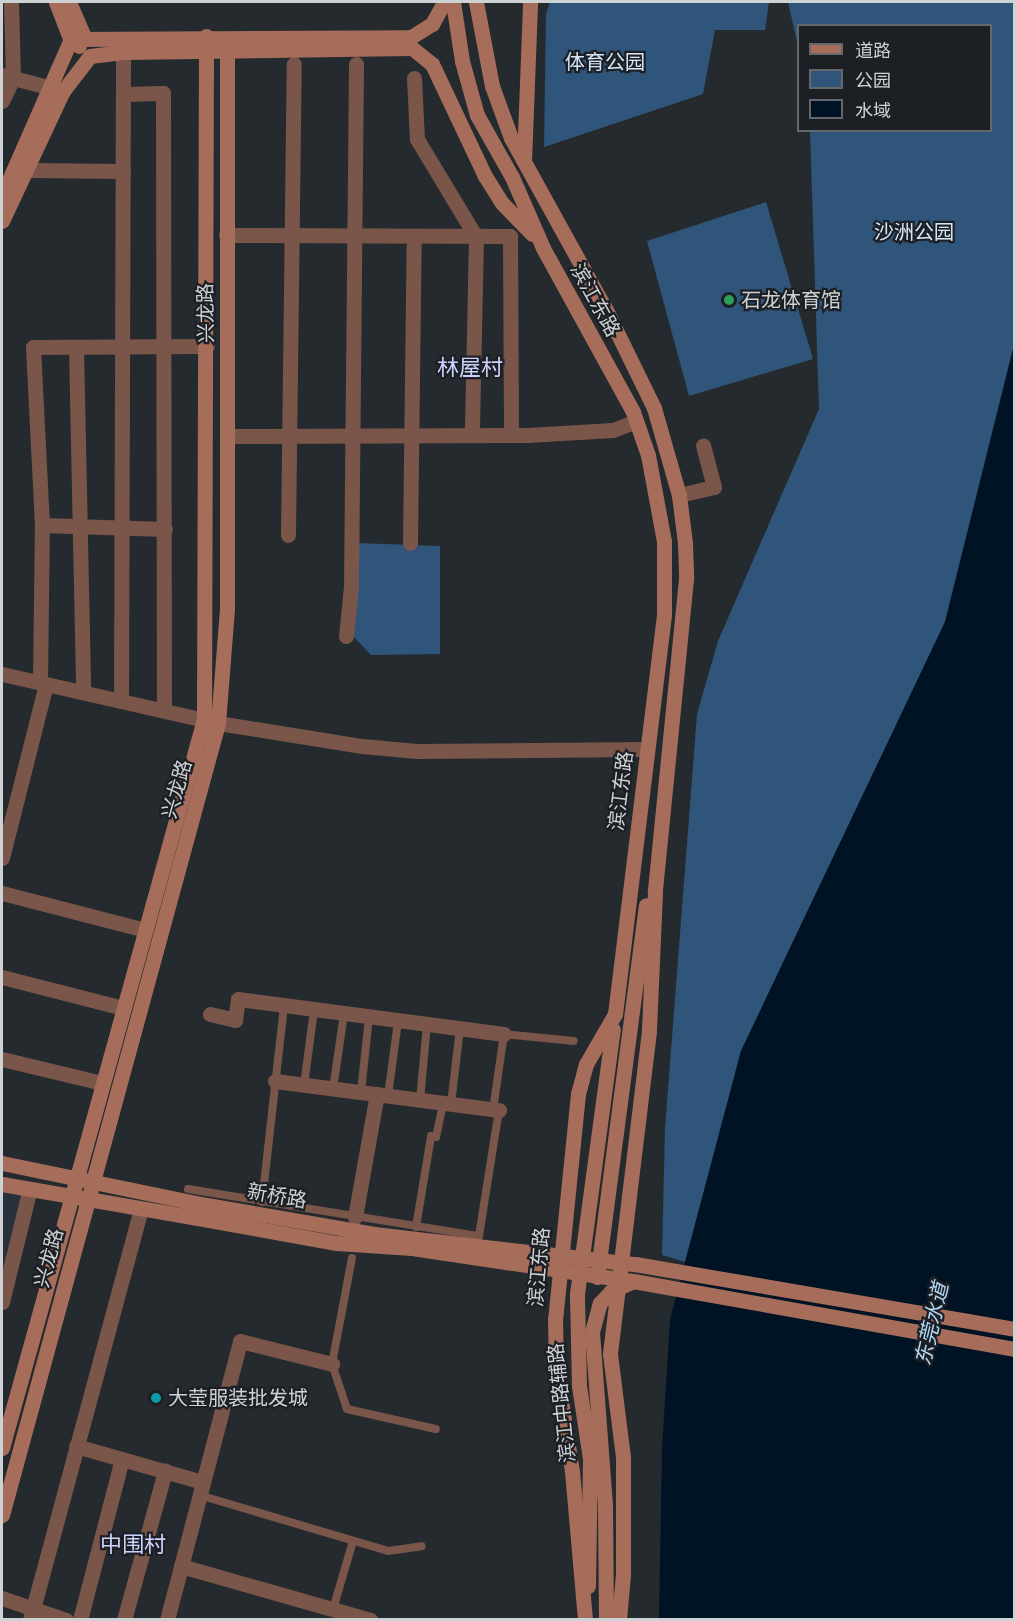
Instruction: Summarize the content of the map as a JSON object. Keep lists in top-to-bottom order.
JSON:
{
  "streets": {
    "main road": [
      "滨江东路",
      "兴龙路",
      "新桥路",
      "滨江中路辅路"
    ]
  },
  "crossings": [
    ["滨江东路", "滨江中路辅路"],
    ["兴龙路", "新桥路"],
    ["新桥路", "滨江中路辅路"]
  ],
  "districts": ["林屋村", "中围村"],
  "water": ["东莞水道"],
  "parks": ["体育公园", "沙洲公园"],
  "places": ["石龙体育馆", "大莹服装批发城"],
  "legend": ["道路", "公园", "水域"]
}
